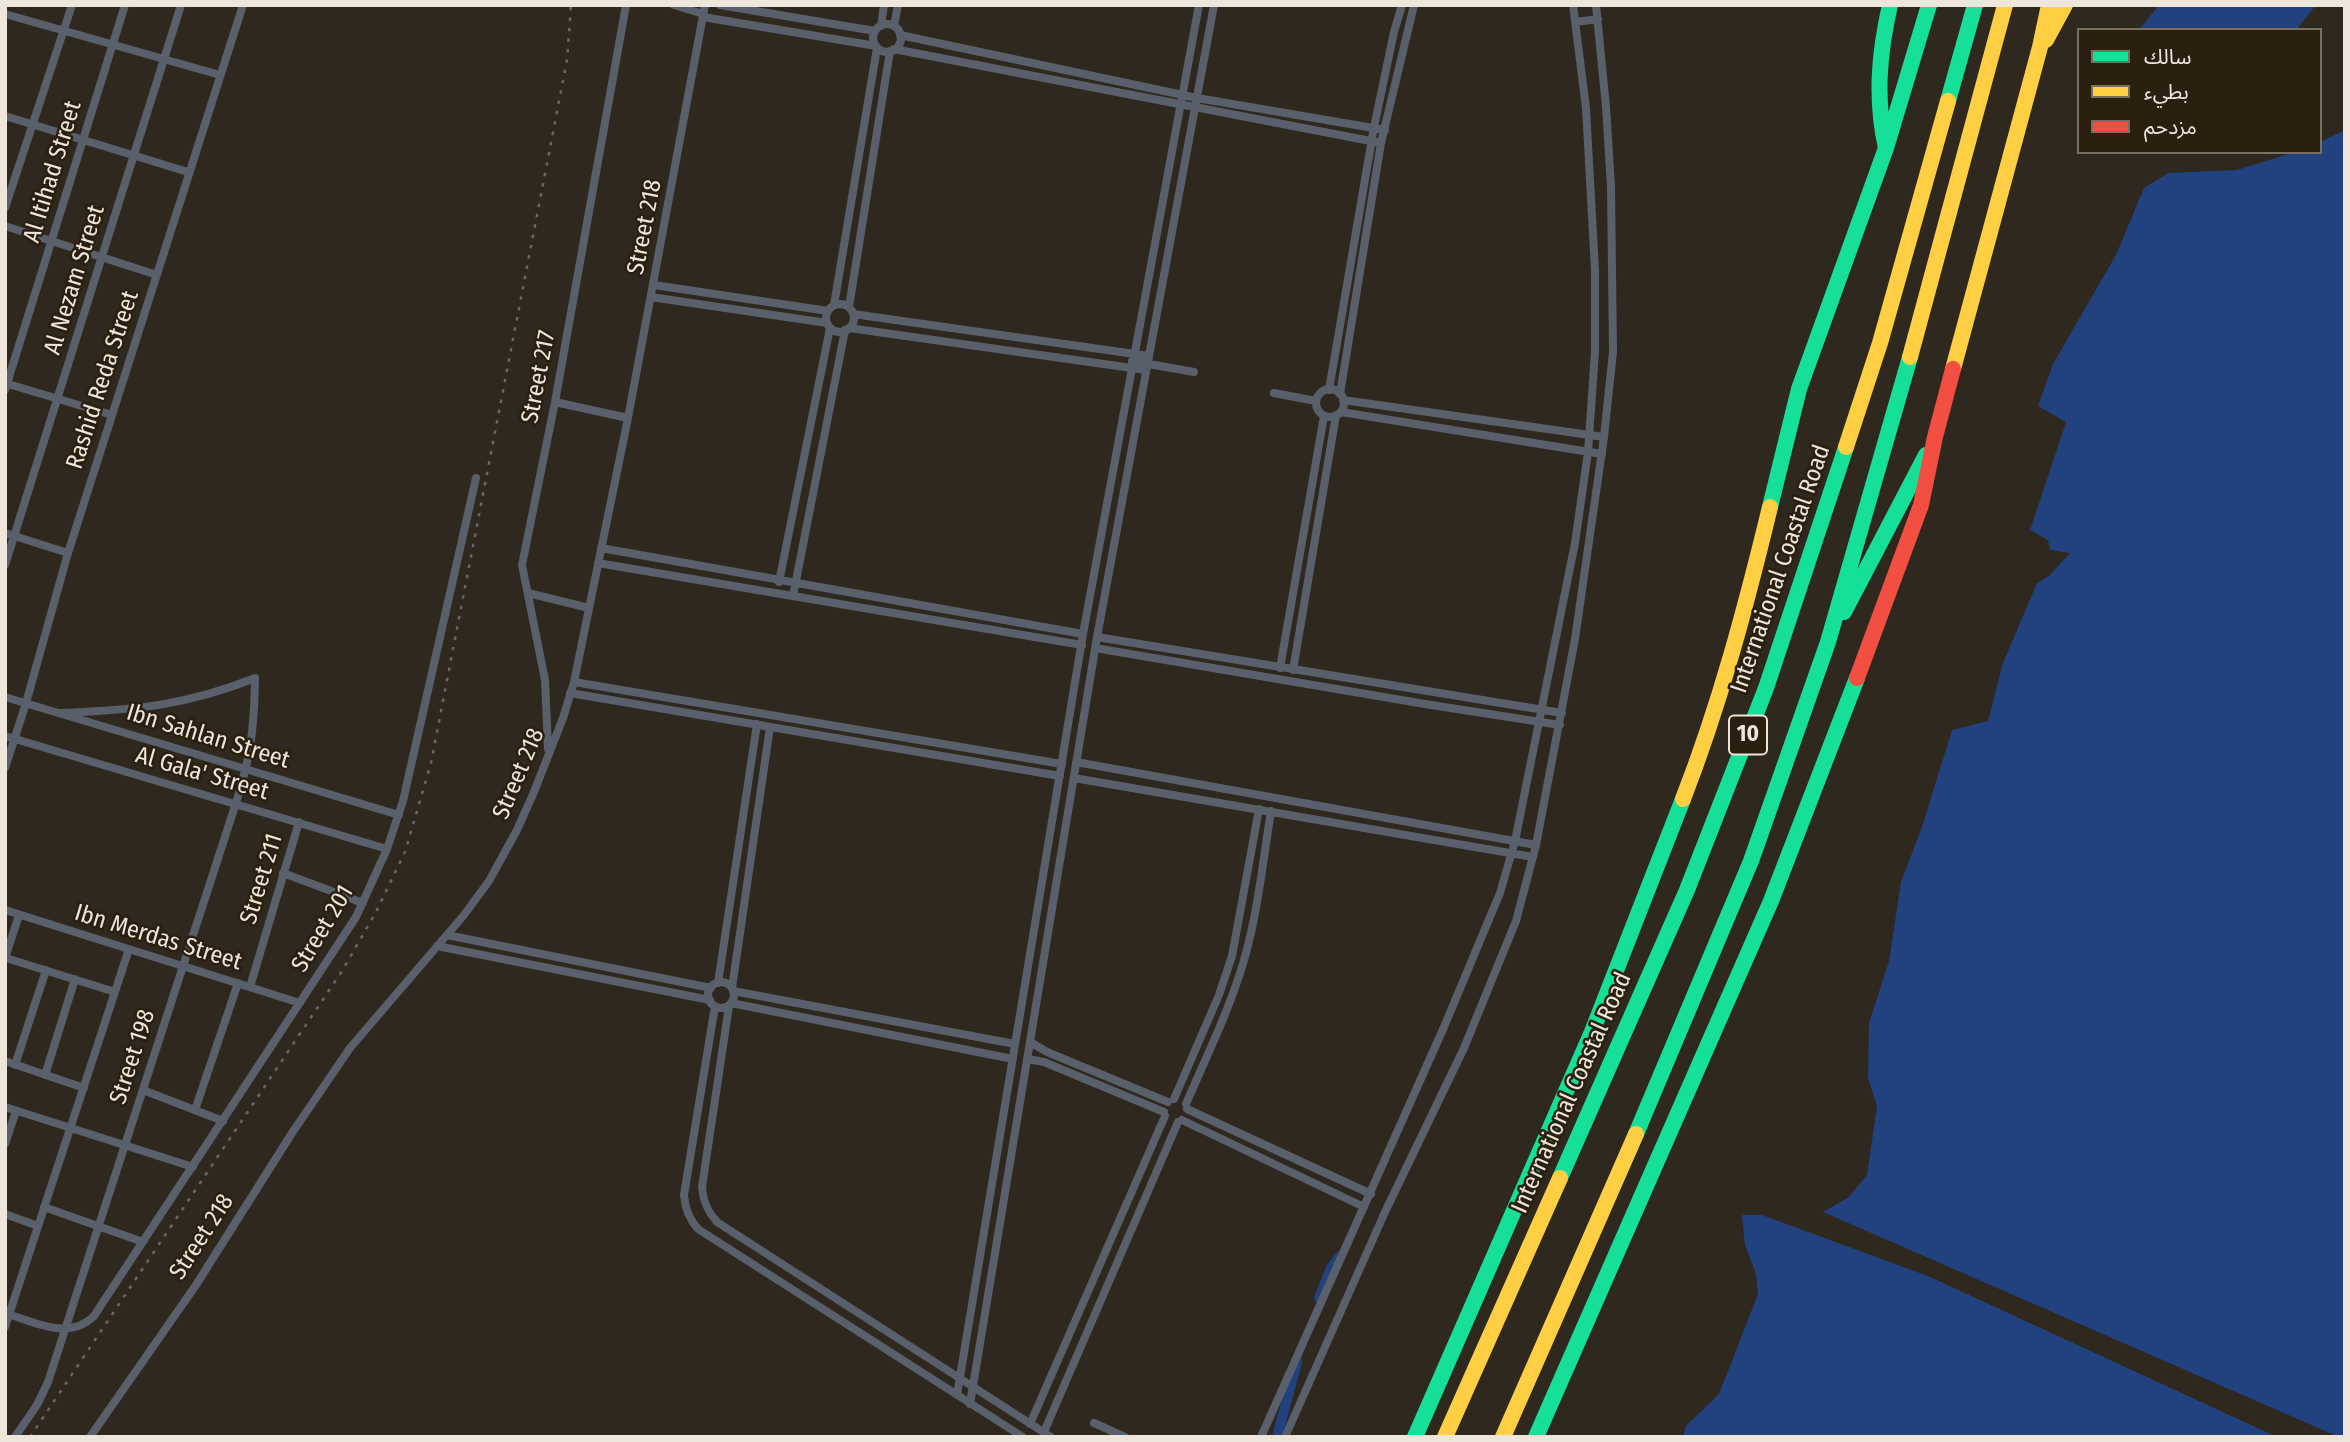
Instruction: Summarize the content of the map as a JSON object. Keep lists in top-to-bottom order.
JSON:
{
  "streets": {
    "highway": ["International Coastal Road", "10"],
    "street": [
      "Al Itihad Street",
      "Street 218",
      "Al Nezam Street",
      "Street 217",
      "Rashid Reda Street",
      "Ibn Sahlan Street",
      "Al Gala' Street",
      "Street 211",
      "Street 201",
      "Ibn Merdas Street",
      "Street 198"
    ]
  },
  "crossings": [
    ["Street 218", "Street 217"],
    ["Rashid Reda Street", "Ibn Sahlan Street"],
    ["Rashid Reda Street", "Al Gala' Street"],
    ["Ibn Sahlan Street", "Street 201"],
    ["Ibn Sahlan Street", "Street 198"],
    ["Al Gala' Street", "Street 211"],
    ["Al Gala' Street", "Street 201"],
    ["Al Gala' Street", "Street 198"],
    ["Street 211", "Ibn Merdas Street"],
    ["Street 201", "Ibn Merdas Street"],
    ["Street 201", "Street 198"],
    ["Ibn Merdas Street", "Street 198"]
  ],
  "legend": ["سالك", "بطيء", "مزدحم"]
}
